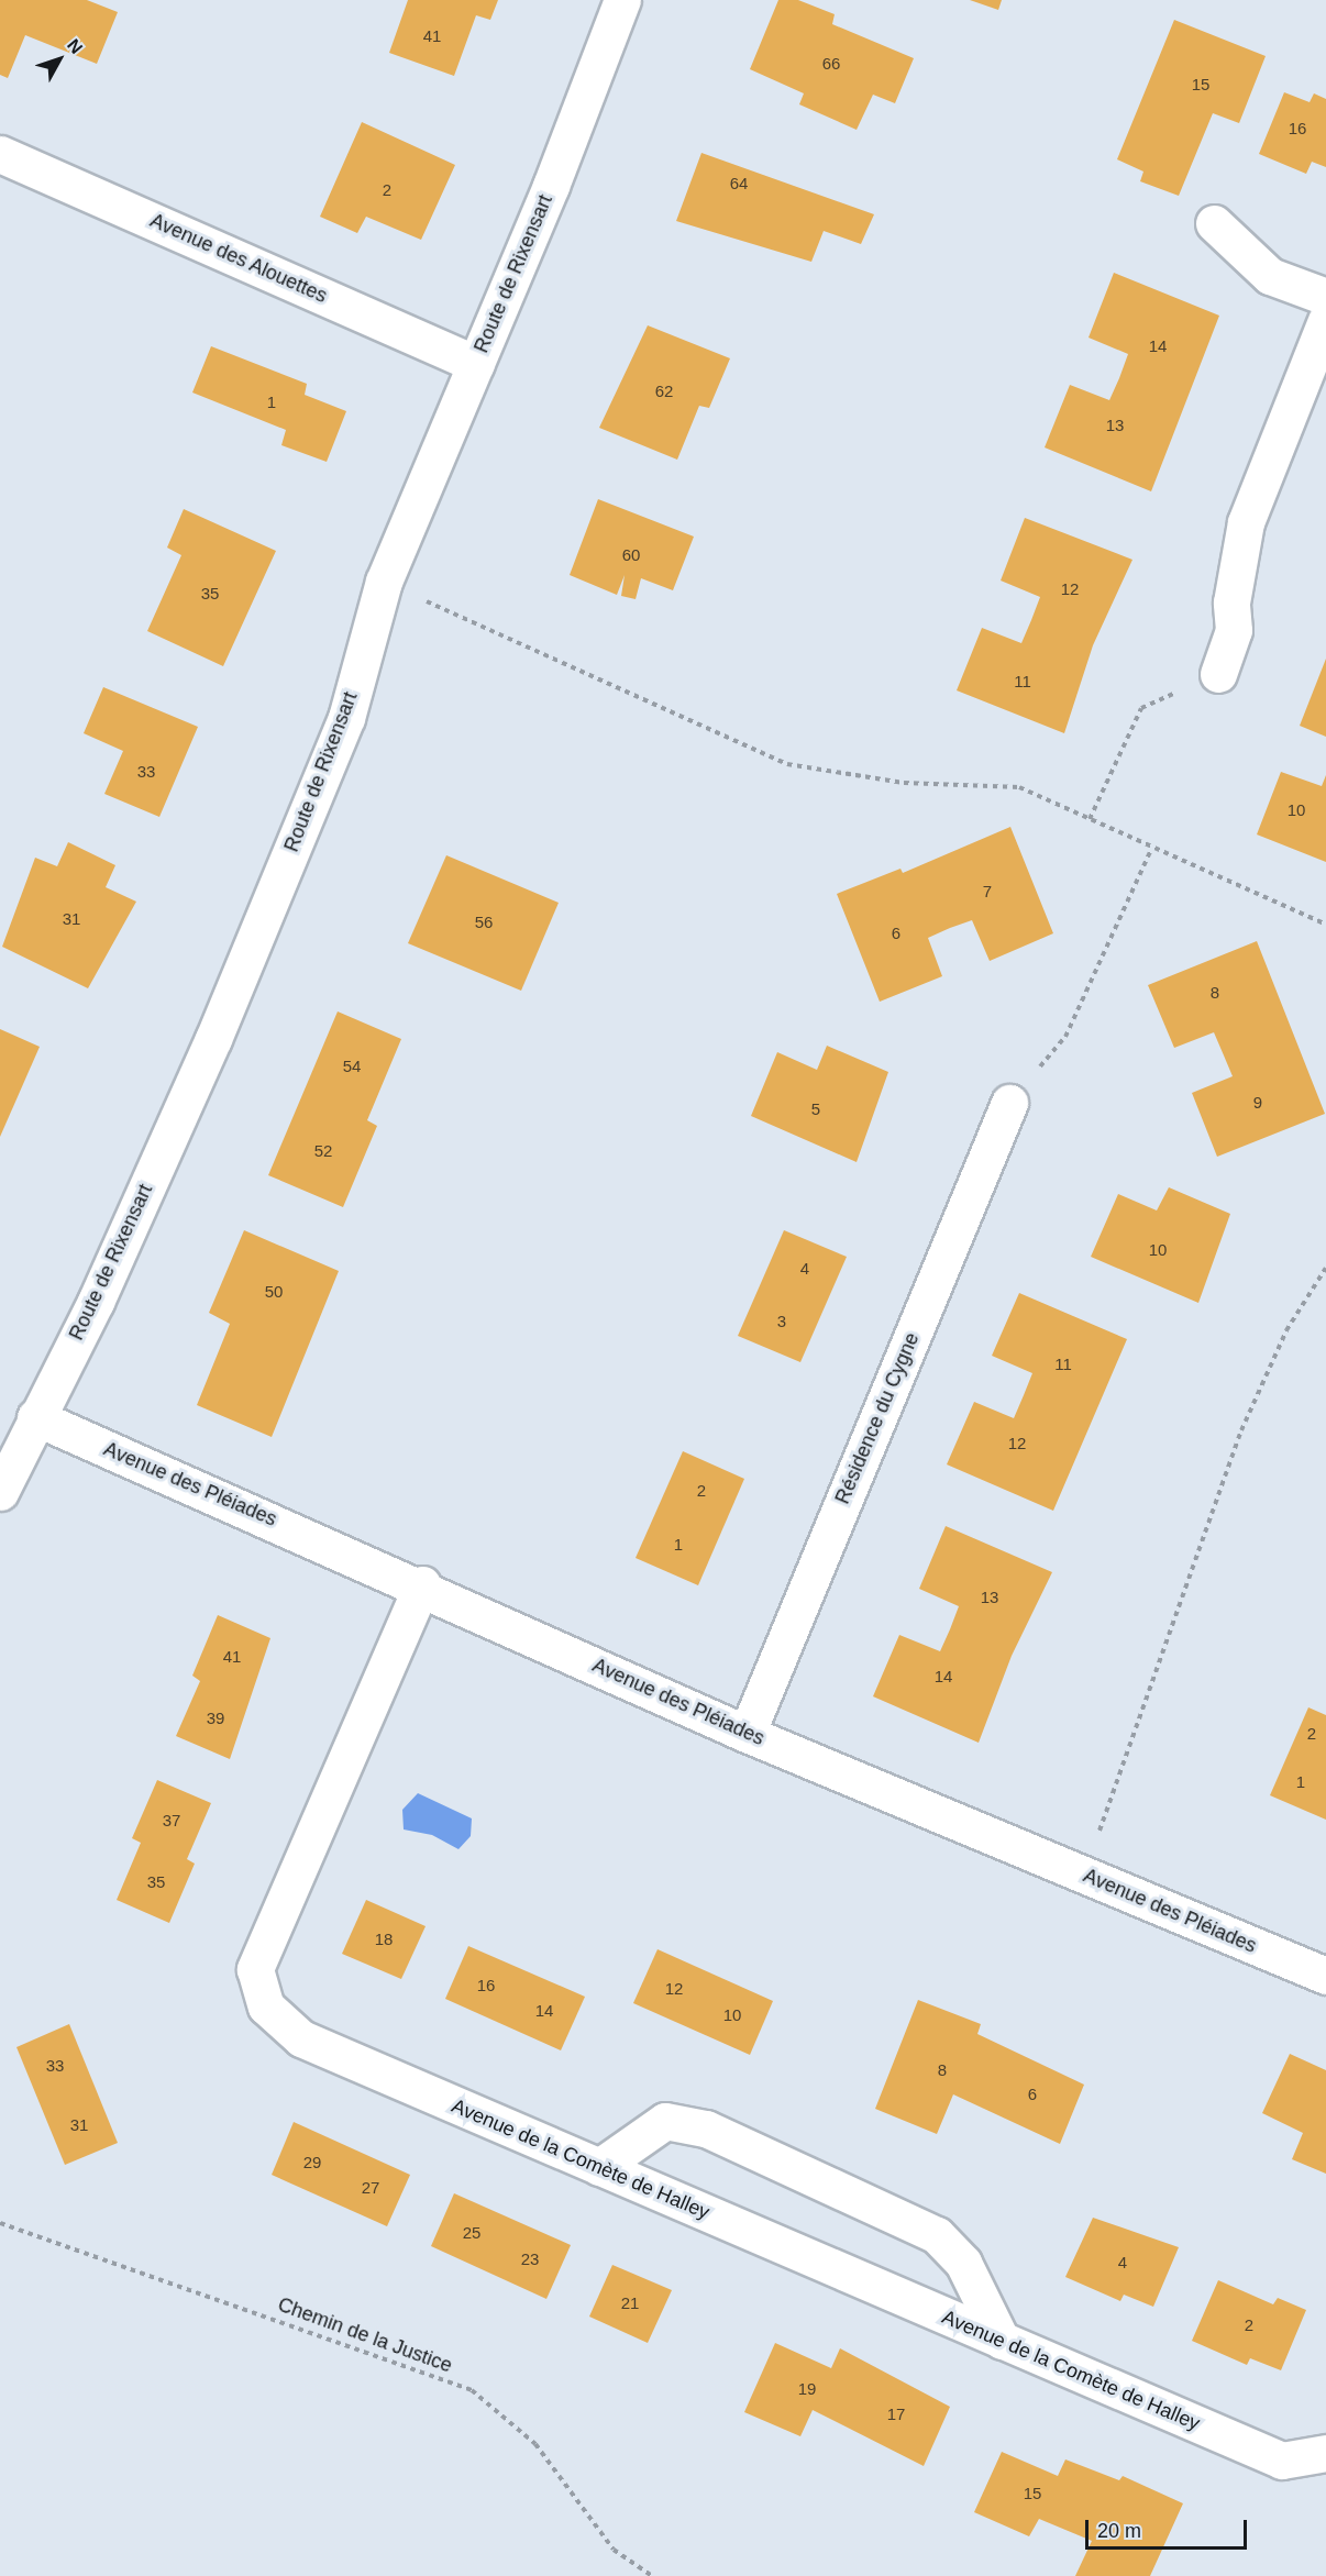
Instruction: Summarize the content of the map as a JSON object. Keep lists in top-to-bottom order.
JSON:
{
  "streets": {
    "street": [
      "Avenue des Alouettes",
      "Route de Rixensart",
      "Résidence du Cygne",
      "Avenue des Pléiades",
      "Avenue de la Comète de Halley"
    ],
    "path": ["Chemin de la Justice"]
  },
  "crossings": [
    ["Avenue des Alouettes", "Route de Rixensart"],
    ["Route de Rixensart", "Avenue des Pléiades"],
    ["Résidence du Cygne", "Avenue des Pléiades"],
    ["Avenue des Pléiades", "Avenue de la Comète de Halley"]
  ],
  "house_numbers": [
    "41",
    "66",
    "15",
    "16",
    "64",
    "2",
    "14",
    "62",
    "1",
    "13",
    "60",
    "12",
    "35",
    "11",
    "33",
    "10",
    "7",
    "31",
    "56",
    "6",
    "8",
    "54",
    "9",
    "5",
    "52",
    "10",
    "4",
    "50",
    "3",
    "11",
    "12",
    "2",
    "1",
    "13",
    "41",
    "14",
    "39",
    "2",
    "1",
    "37",
    "35",
    "18",
    "16",
    "12",
    "14",
    "10",
    "33",
    "8",
    "6",
    "31",
    "29",
    "27",
    "25",
    "23",
    "4",
    "21",
    "2",
    "19",
    "17",
    "15"
  ],
  "scale_bar": "20 m",
  "north": "top right"
}
